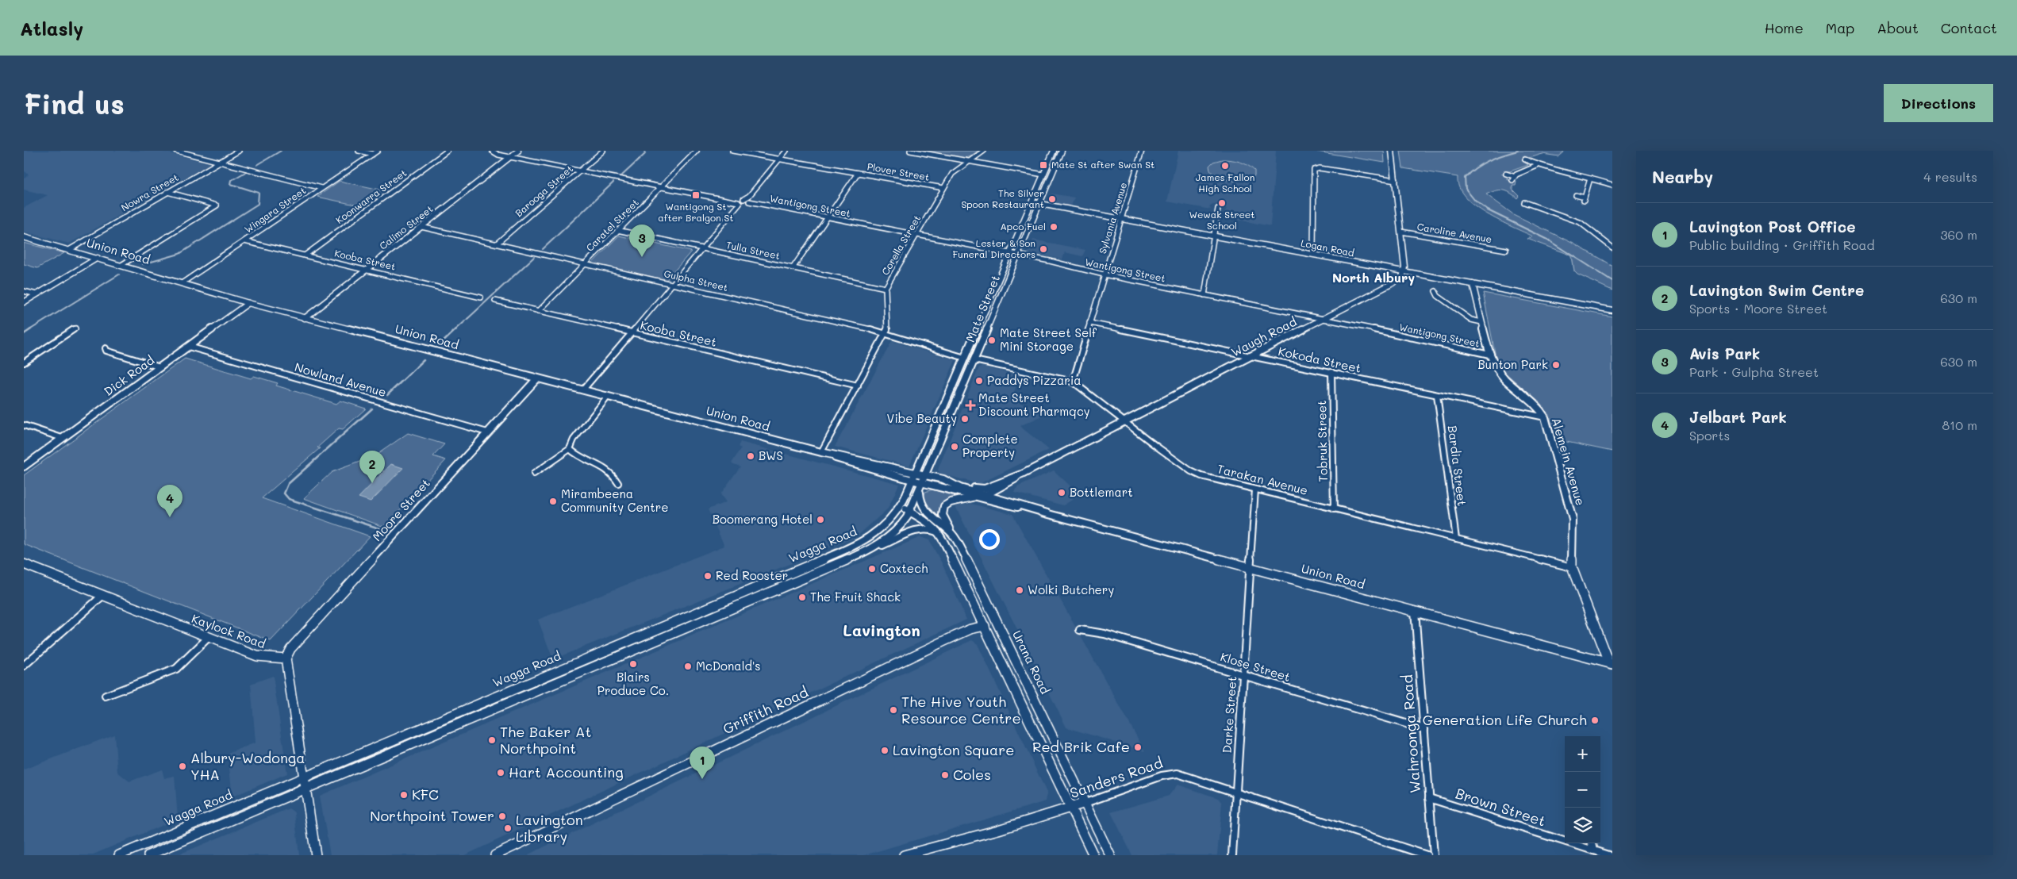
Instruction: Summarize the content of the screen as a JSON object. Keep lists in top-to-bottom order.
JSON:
{
  "streets": {
    "main road": [
      "Calimo Street",
      "Logan Road",
      "Union Road",
      "Mate Street",
      "Waugh Road",
      "Dick Road",
      "Alemein Avenue",
      "Moore Street",
      "Wagga Road",
      "Kaylock Road",
      "Urana Road",
      "Griffith Road",
      "Sanders Road"
    ],
    "street": [
      "Plover Street",
      "Barooga Street",
      "Nowra Street",
      "Koonwarra Street",
      "Wantigong Street",
      "Wingara Street",
      "Sylvania Avenue",
      "Caratel Street",
      "Caroline Avenue",
      "Corella Street",
      "Tulla Street",
      "Kooba Street",
      "Gulpha Street",
      "Kokoda Street",
      "Nowland Avenue",
      "Tobruk Street",
      "Bardia Street",
      "Tarakan Avenue",
      "Klose Street",
      "Darke Street",
      "Wahroonga Road",
      "Brown Street"
    ]
  },
  "crossings": [
    ["Plover Street", "Corella Street"],
    ["Barooga Street", "Wantigong Street"],
    ["Barooga Street", "Gulpha Street"],
    ["Nowra Street", "Union Road"],
    ["Koonwarra Street", "Kooba Street"],
    ["Wantigong Street", "Sylvania Avenue"],
    ["Wantigong Street", "Caratel Street"],
    ["Wantigong Street", "Calimo Street"],
    ["Wantigong Street", "Corella Street"],
    ["Wantigong Street", "Mate Street"],
    ["Wantigong Street", "Waugh Road"],
    ["Wantigong Street", "Alemein Avenue"],
    ["Wingara Street", "Union Road"],
    ["Wingara Street", "Kooba Street"],
    ["Sylvania Avenue", "Logan Road"],
    ["Sylvania Avenue", "Kokoda Street"],
    ["Sylvania Avenue", "Tarakan Avenue"],
    ["Caratel Street", "Tulla Street"],
    ["Caratel Street", "Kooba Street"],
    ["Caratel Street", "Gulpha Street"],
    ["Calimo Street", "Union Road"],
    ["Calimo Street", "Kooba Street"],
    ["Calimo Street", "Gulpha Street"],
    ["Corella Street", "Tulla Street"],
    ["Corella Street", "Union Road"],
    ["Corella Street", "Kooba Street"],
    ["Corella Street", "Gulpha Street"],
    ["Logan Road", "Mate Street"],
    ["Logan Road", "Waugh Road"],
    ["Logan Road", "Alemein Avenue"],
    ["Union Road", "Mate Street"],
    ["Union Road", "Waugh Road"],
    ["Union Road", "Dick Road"],
    ["Union Road", "Alemein Avenue"],
    ["Union Road", "Moore Street"],
    ["Union Road", "Wagga Road"],
    ["Union Road", "Urana Road"],
    ["Union Road", "Darke Street"],
    ["Union Road", "Wahroonga Road"],
    ["Gulpha Street", "Mate Street"],
    ["Mate Street", "Tarakan Avenue"],
    ["Mate Street", "Wagga Road"],
    ["Waugh Road", "Kokoda Street"],
    ["Waugh Road", "Tarakan Avenue"],
    ["Waugh Road", "Urana Road"],
    ["Kokoda Street", "Tobruk Street"],
    ["Kokoda Street", "Alemein Avenue"],
    ["Kokoda Street", "Bardia Street"],
    ["Dick Road", "Nowland Avenue"],
    ["Nowland Avenue", "Moore Street"],
    ["Tobruk Street", "Tarakan Avenue"],
    ["Alemein Avenue", "Tarakan Avenue"],
    ["Bardia Street", "Tarakan Avenue"],
    ["Tarakan Avenue", "Darke Street"],
    ["Moore Street", "Kaylock Road"],
    ["Wagga Road", "Urana Road"],
    ["Urana Road", "Sanders Road"],
    ["Klose Street", "Darke Street"],
    ["Klose Street", "Wahroonga Road"],
    ["Darke Street", "Sanders Road"],
    ["Wahroonga Road", "Brown Street"]
  ],
  "districts": ["North Albury", "Lavington"],
  "places": {
    "transit": ["Mate St after Swan St", "Wantigong St after Bralgon St"],
    "other": [
      "James Fallon High School",
      "The Silver Spoon Restaurant",
      "Wewak Street School",
      "Apco Fuel",
      "Lester & Son Funeral Directors",
      "Mate Street Self Mini Storage",
      "Bunton Park",
      "Paddys Pizzaria",
      "Vibe Beauty",
      "Complete Property",
      "BWS",
      "Bottlemart",
      "Mirambeena Community Centre",
      "Boomerang Hotel",
      "Coxtech",
      "Red Rooster",
      "Wolki Butchery",
      "The Fruit Shack",
      "Blairs Produce Co.",
      "McDonald's",
      "The Hive Youth Resource Centre",
      "Generation Life Church",
      "The Baker At Northpoint",
      "Red Brik Cafe",
      "Lavington Square",
      "Albury-Wodonga YHA",
      "Hart Accounting",
      "Coles",
      "KFC",
      "Northpoint Tower",
      "Lavington Library"
    ],
    "health": ["Mate Street Discount Pharmqcy"]
  },
  "page": {
    "header": "Atlasly",
    "nav": [
      "Home",
      "Map",
      "About",
      "Contact"
    ],
    "buttons": "Directions",
    "title": "Find us",
    "heading": ["Nearby", "4 results"],
    "list": [
      {
        "mark": "1",
        "name": "Lavington Post Office",
        "note": "Public building · Griffith Road",
        "value": "360 m"
      },
      {
        "mark": "2",
        "name": "Lavington Swim Centre",
        "note": "Sports · Moore Street",
        "value": "630 m"
      },
      {
        "mark": "3",
        "name": "Avis Park",
        "note": "Park · Gulpha Street",
        "value": "630 m"
      },
      {
        "mark": "4",
        "name": "Jelbart Park",
        "note": "Sports",
        "value": "810 m"
      }
    ],
    "pins": [
      "3",
      "2",
      "4",
      "1"
    ],
    "map_buttons": ["+", "−"]
  }
}
